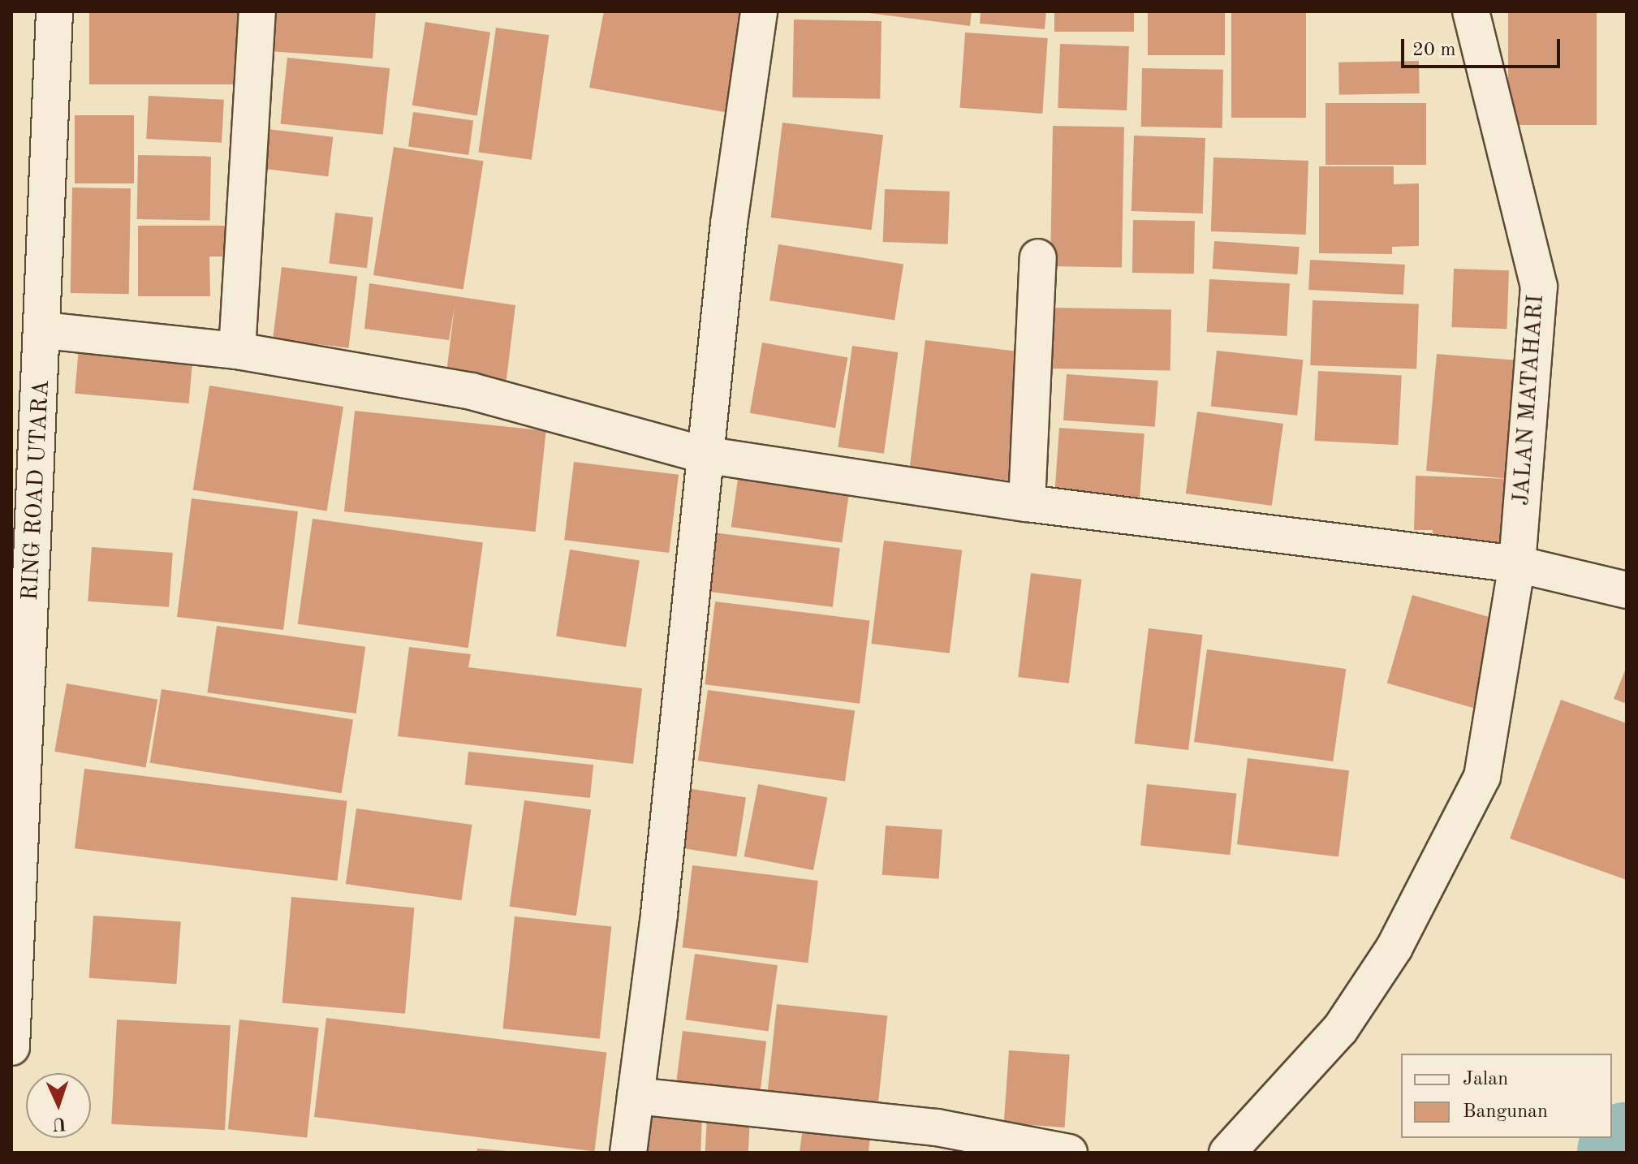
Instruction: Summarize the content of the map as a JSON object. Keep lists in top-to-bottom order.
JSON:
{
  "streets": {
    "street": ["JALAN MATAHARI", "RING ROAD UTARA"]
  },
  "legend": ["Jalan", "Bangunan"],
  "scale_bar": "20 m",
  "north": "bottom"
}
